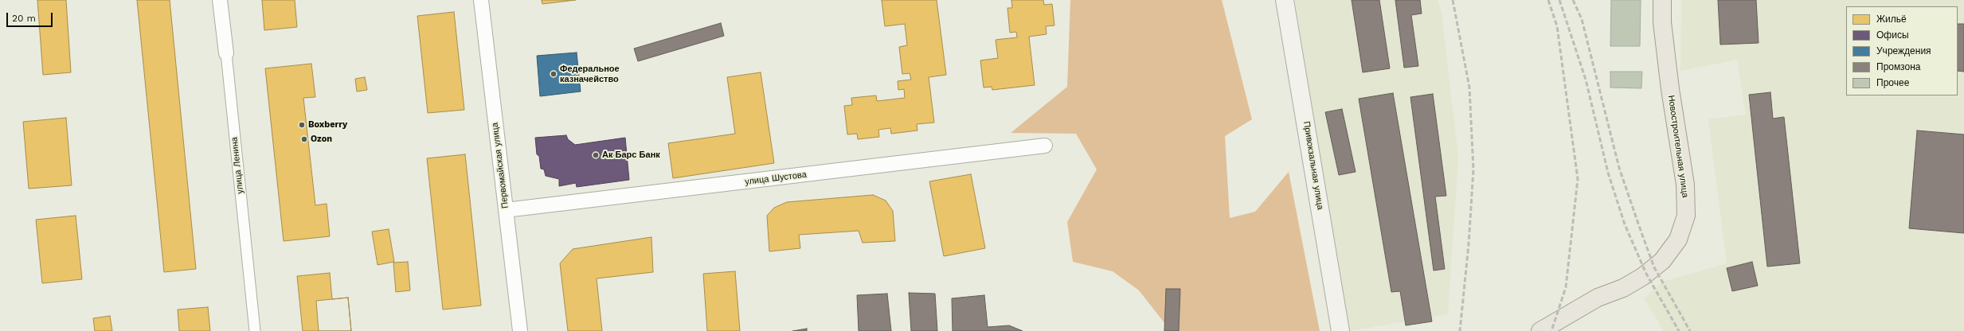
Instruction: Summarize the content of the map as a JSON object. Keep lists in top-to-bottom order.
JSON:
{
  "streets": {
    "main road": ["Новостроительная улица", "Привокзальная улица"],
    "street": ["улица Ленина", "Первомайская улица", "улица Шустова"]
  },
  "crossings": [
    ["Первомайская улица", "улица Шустова"]
  ],
  "places": [
    "Федеральное казначейство",
    "Boxberry",
    "Ozon",
    "Ак Барс Банк"
  ],
  "legend": [
    "Жильё",
    "Офисы",
    "Учреждения",
    "Промзона",
    "Прочее"
  ],
  "scale_bar": "20 m"
}
